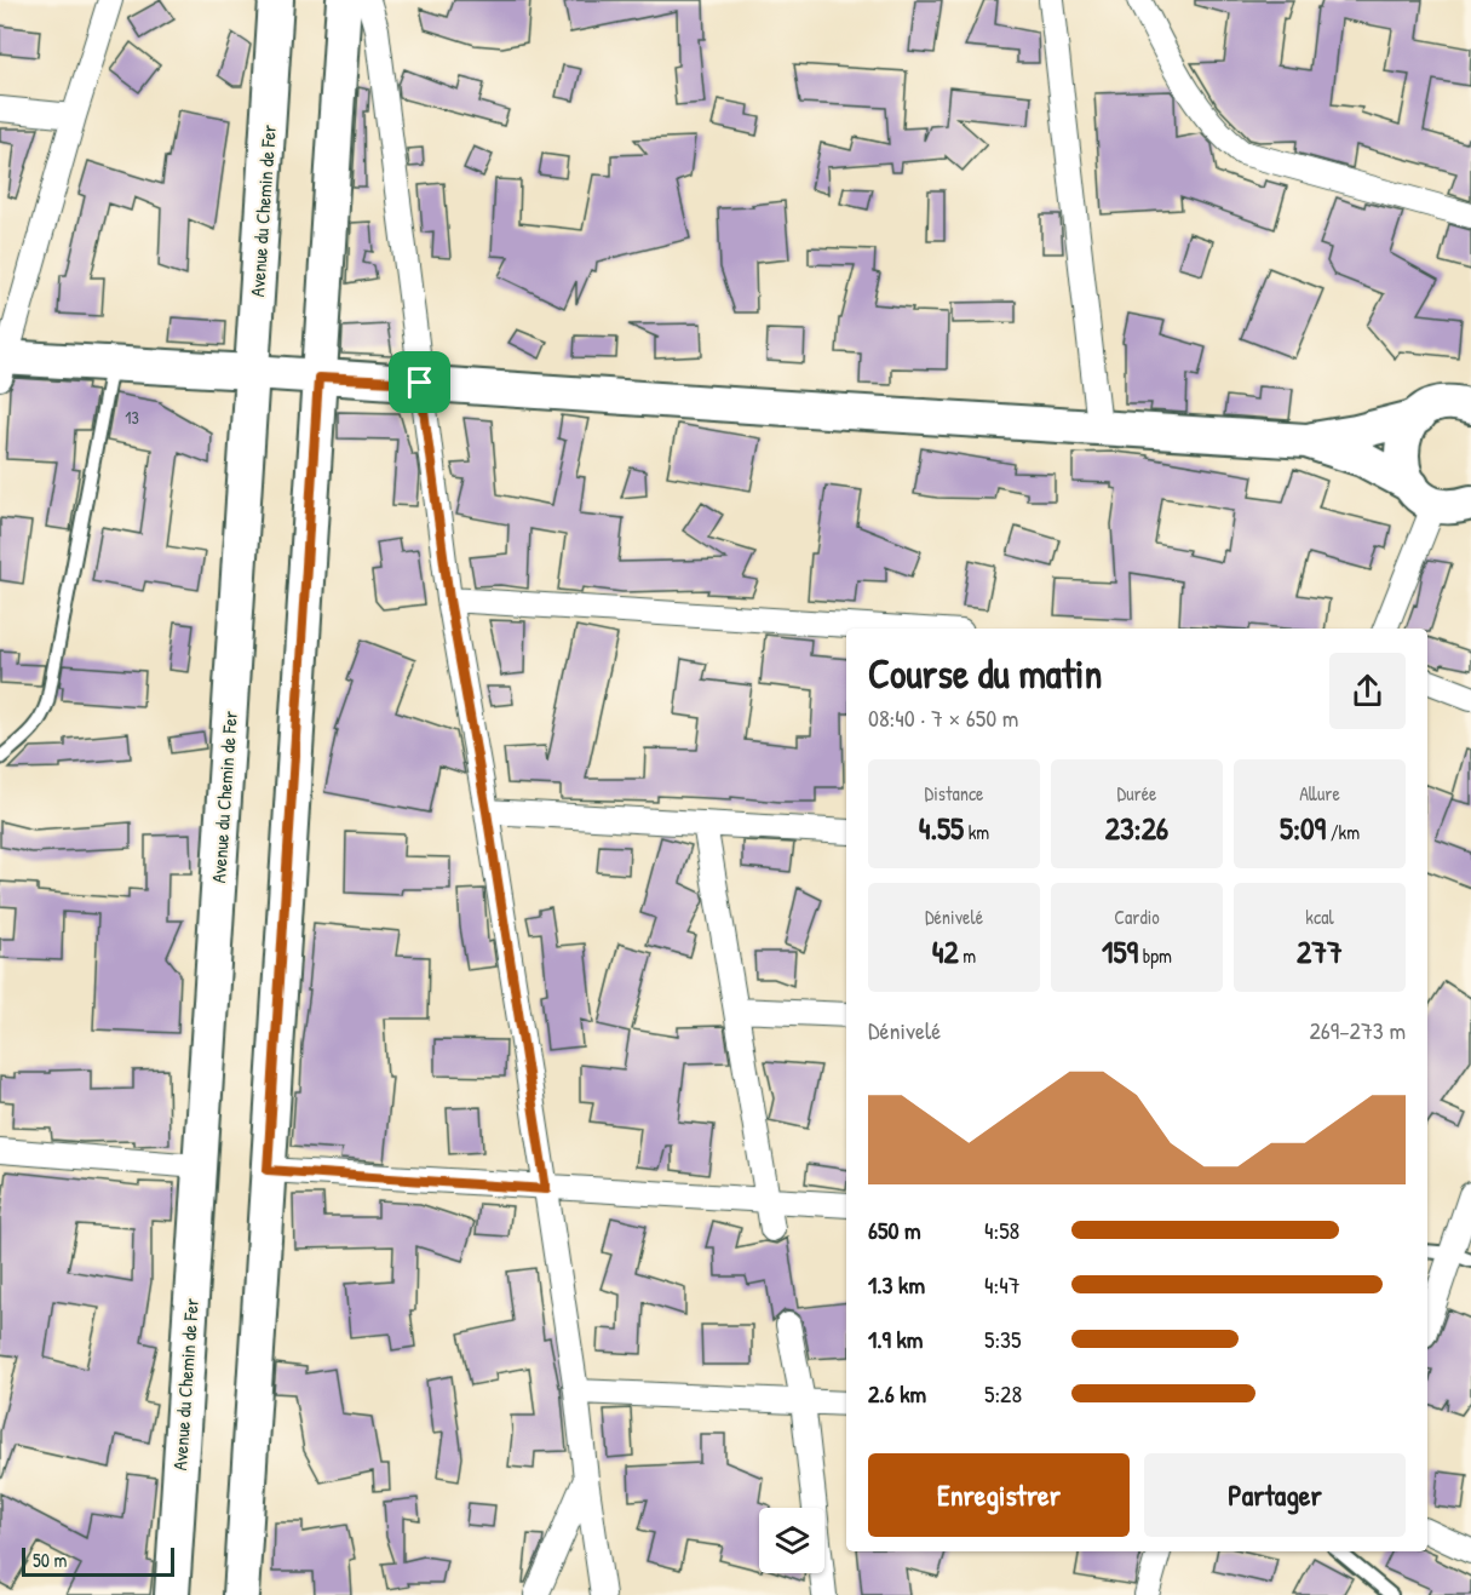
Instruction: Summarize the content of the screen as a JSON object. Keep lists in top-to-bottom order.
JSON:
{
  "streets": {
    "main road": ["Avenue du Chemin de Fer"]
  },
  "house_numbers": ["13"],
  "scale_bar": "50 m",
  "page": {
    "heading": ["Course du matin", "08:40 · 7 × 650 m"],
    "stats": [
      ["Distance", "4.55 km"],
      ["Durée", "23:26"],
      ["Allure", "5:09 /km"],
      ["Dénivelé", "42 m"],
      ["Cardio", "159 bpm"],
      ["kcal", "277"]
    ],
    "chart": ["Dénivelé", "269–273 m"],
    "list": [
      {
        "name": "650 m",
        "note": "4:58"
      },
      {
        "name": "1.3 km",
        "note": "4:47"
      },
      {
        "name": "1.9 km",
        "note": "5:35"
      },
      {
        "name": "2.6 km",
        "note": "5:28"
      }
    ],
    "buttons": ["Enregistrer", "Partager"],
    "scale": "50 m"
  }
}
